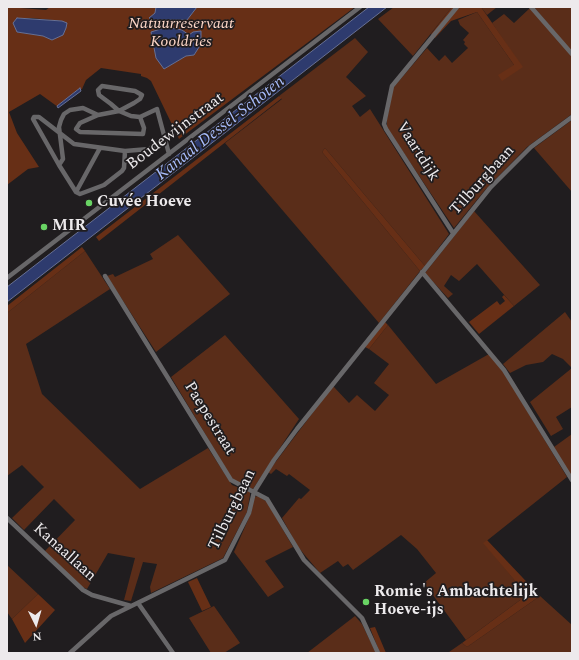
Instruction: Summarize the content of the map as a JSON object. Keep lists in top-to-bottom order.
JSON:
{
  "streets": {
    "street": [
      "Boudewijnstraat",
      "Vaartdijk",
      "Tilburgbaan",
      "Paepestraat",
      "Kanaallaan"
    ]
  },
  "crossings": [
    ["Vaartdijk", "Tilburgbaan"],
    ["Tilburgbaan", "Paepestraat"],
    ["Tilburgbaan", "Kanaallaan"]
  ],
  "water": ["Kanaal Dessel-Schoten"],
  "parks": ["Natuurreservaat Kooldries"],
  "places": ["Cuvée Hoeve", "MIR", "Romie's Ambachtelijk Hoeve-ijs"],
  "north": "bottom"
}
